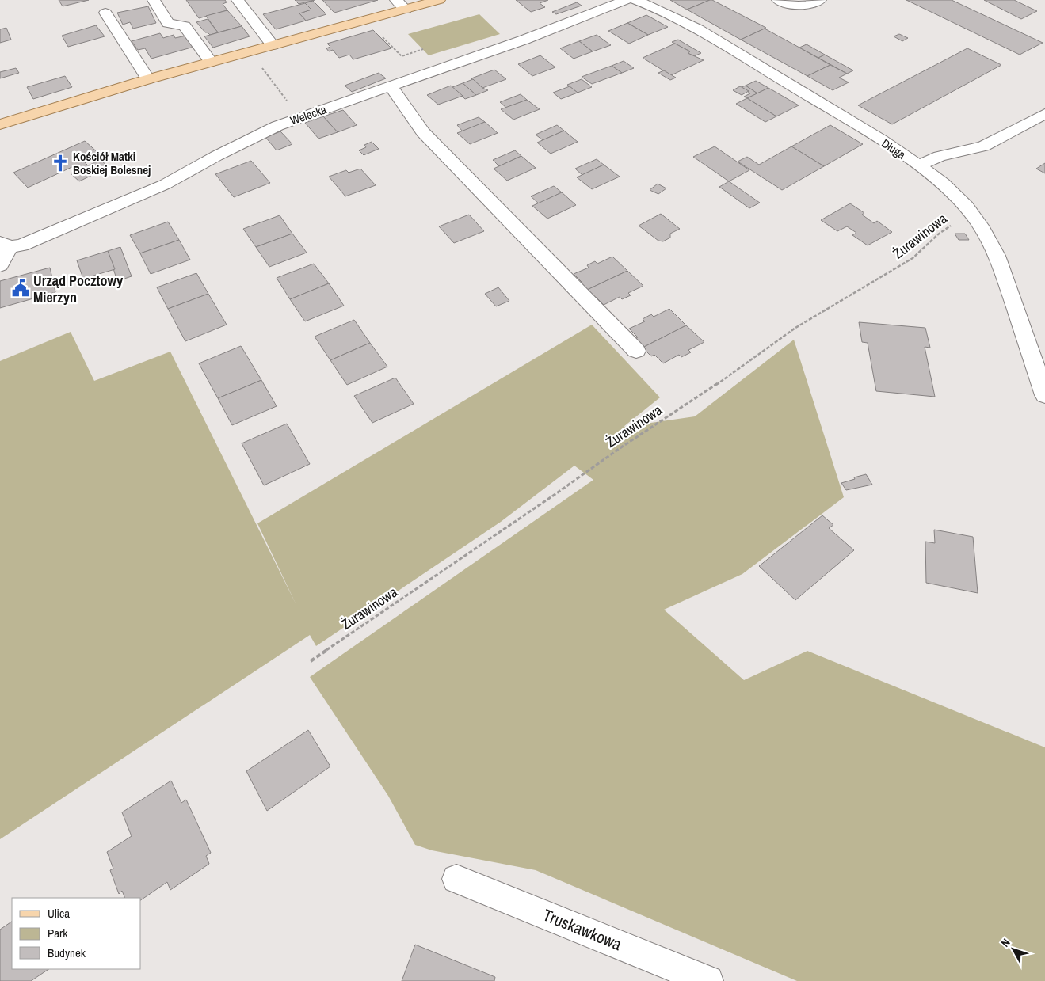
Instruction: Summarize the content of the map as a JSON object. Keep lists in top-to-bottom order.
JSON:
{
  "streets": {
    "street": ["Welecka", "Długa", "Truskawkowa"],
    "path": ["Żurawinowa"]
  },
  "crossings": [
    ["Długa", "Żurawinowa"]
  ],
  "places": {
    "church": ["Kościół Matki Boskiej Bolesnej"],
    "public building": ["Urząd Pocztowy Mierzyn"]
  },
  "legend": ["Ulica", "Park", "Budynek"],
  "north": "top left"
}
